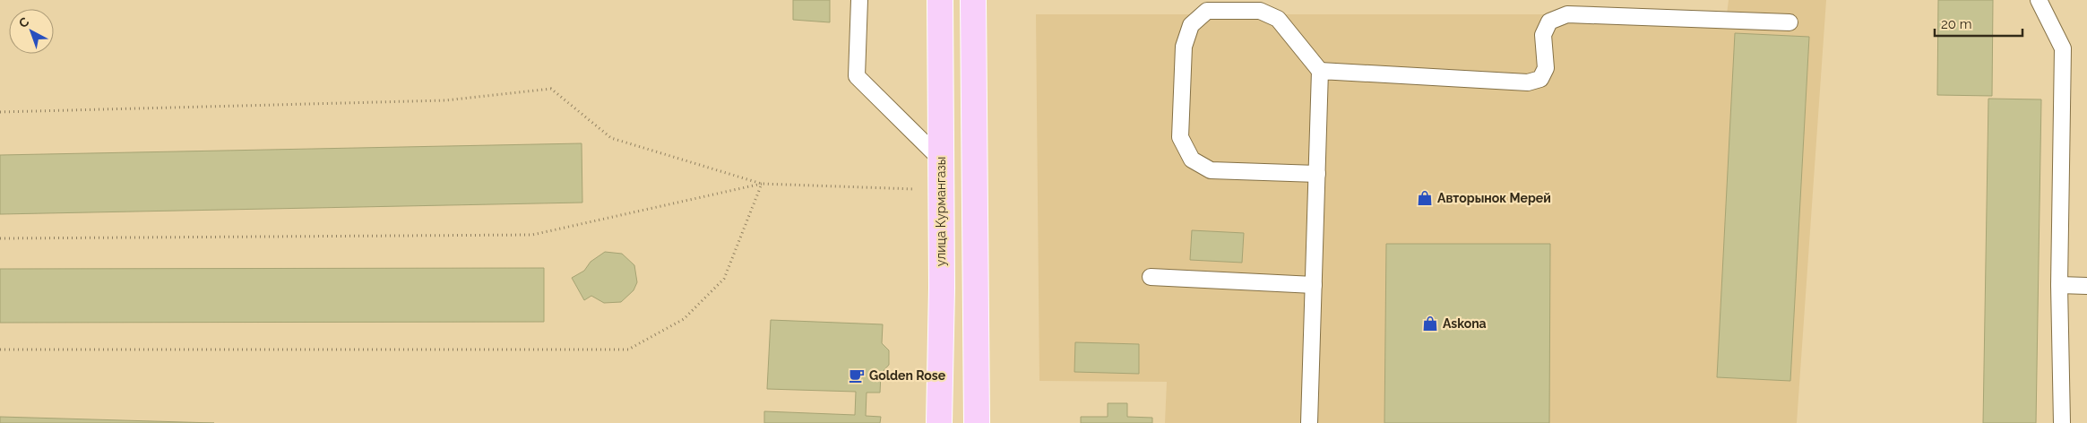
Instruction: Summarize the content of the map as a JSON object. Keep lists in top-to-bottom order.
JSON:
{
  "streets": {
    "main road": ["улица Курмангазы"]
  },
  "places": {
    "shop": ["Авторынок Мерей", "Askona"],
    "cafe": ["Golden Rose"]
  },
  "scale_bar": "20 m",
  "north": "top left"
}
